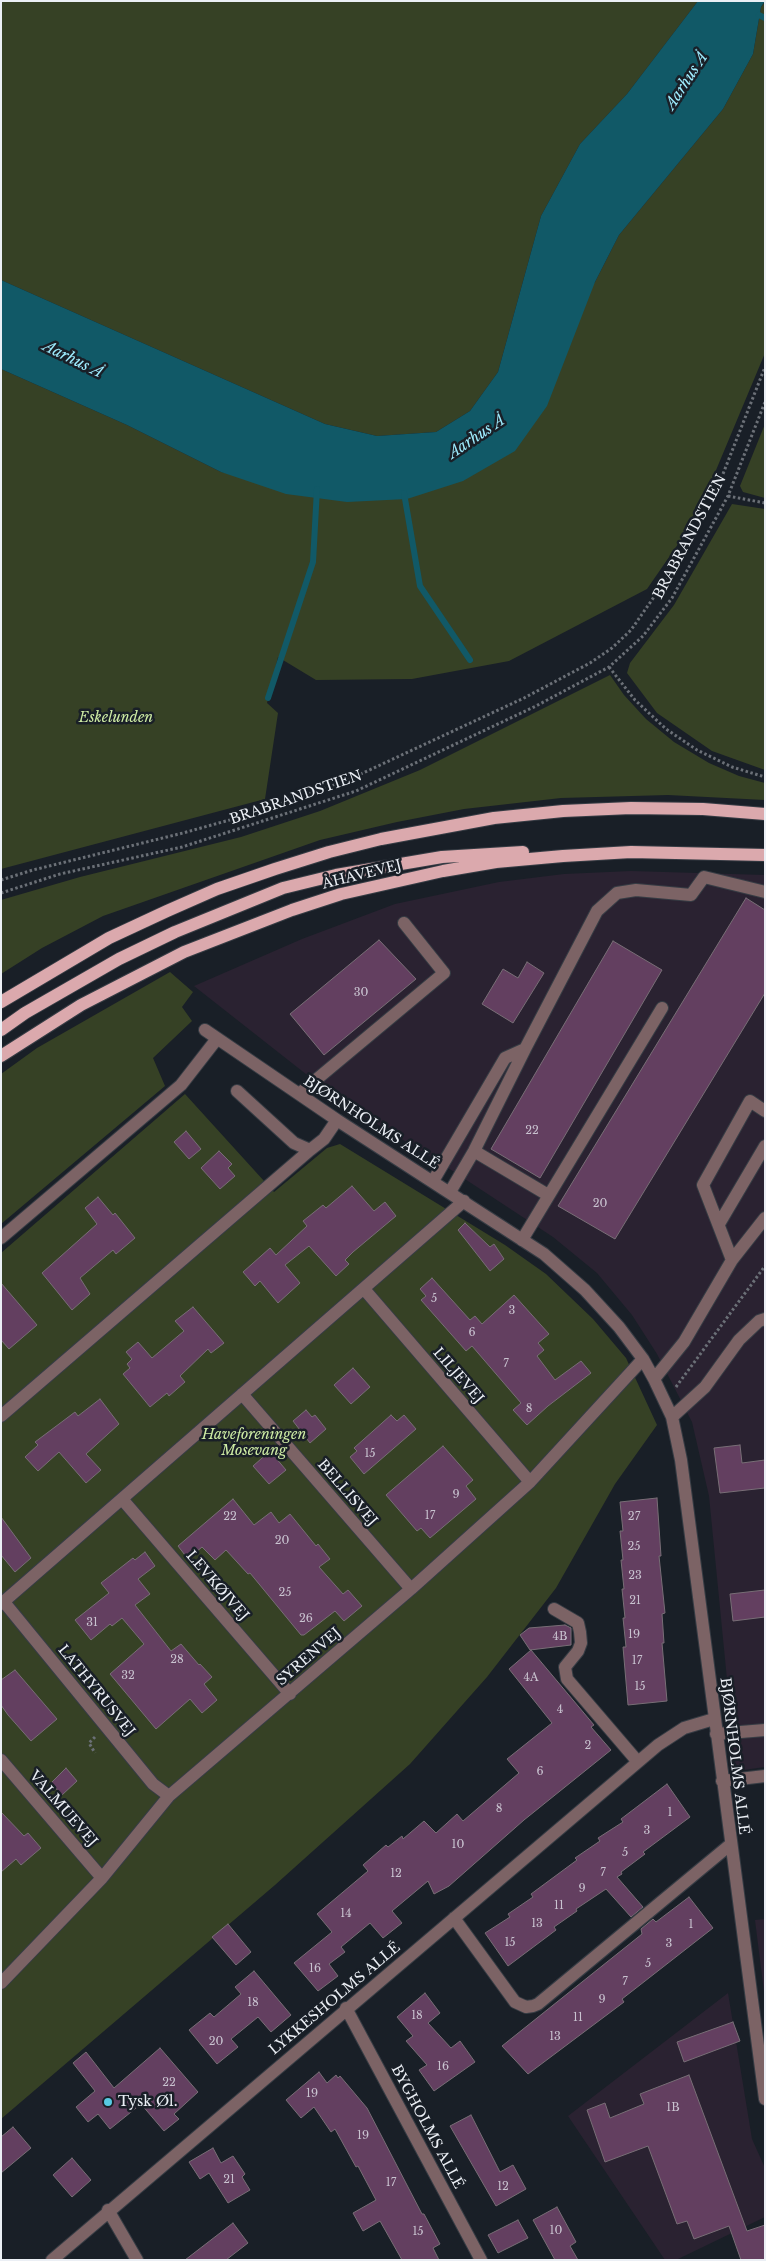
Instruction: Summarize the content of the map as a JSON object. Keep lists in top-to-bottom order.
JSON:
{
  "streets": {
    "main road": ["ÅHAVEVEJ"],
    "street": [
      "BJØRNHOLMS ALLÉ",
      "LILJEVEJ",
      "BELLISVEJ",
      "LEVKØJVEJ",
      "SYRENVEJ",
      "LATHYRUSVEJ",
      "VALMUEVEJ",
      "LYKKESHOLMS ALLÉ",
      "BYGHOLMS ALLÉ"
    ],
    "path": ["BRABRANDSTIEN"]
  },
  "crossings": [
    ["BJØRNHOLMS ALLÉ", "SYRENVEJ"],
    ["BJØRNHOLMS ALLÉ", "LYKKESHOLMS ALLÉ"],
    ["LILJEVEJ", "SYRENVEJ"],
    ["BELLISVEJ", "SYRENVEJ"],
    ["LEVKØJVEJ", "SYRENVEJ"],
    ["SYRENVEJ", "LATHYRUSVEJ"],
    ["SYRENVEJ", "VALMUEVEJ"],
    ["LYKKESHOLMS ALLÉ", "BYGHOLMS ALLÉ"]
  ],
  "water": ["Aarhus Å"],
  "parks": ["Eskelunden", "Haveforeningen Mosevang"],
  "places": ["Tysk Øl."],
  "house_numbers": [
    "30",
    "22",
    "20",
    "5",
    "3",
    "6",
    "7",
    "8",
    "15",
    "9",
    "17",
    "22",
    "27",
    "20",
    "25",
    "23",
    "25",
    "21",
    "26",
    "31",
    "19",
    "4B",
    "28",
    "17",
    "32",
    "4A",
    "15",
    "4",
    "2",
    "6",
    "8",
    "1",
    "3",
    "10",
    "5",
    "7",
    "12",
    "9",
    "11",
    "14",
    "13",
    "1",
    "15",
    "3",
    "5",
    "16",
    "7",
    "9",
    "18",
    "18",
    "11",
    "13",
    "20",
    "16",
    "22",
    "19",
    "1B",
    "19",
    "21",
    "17",
    "12",
    "10",
    "15"
  ]
}
